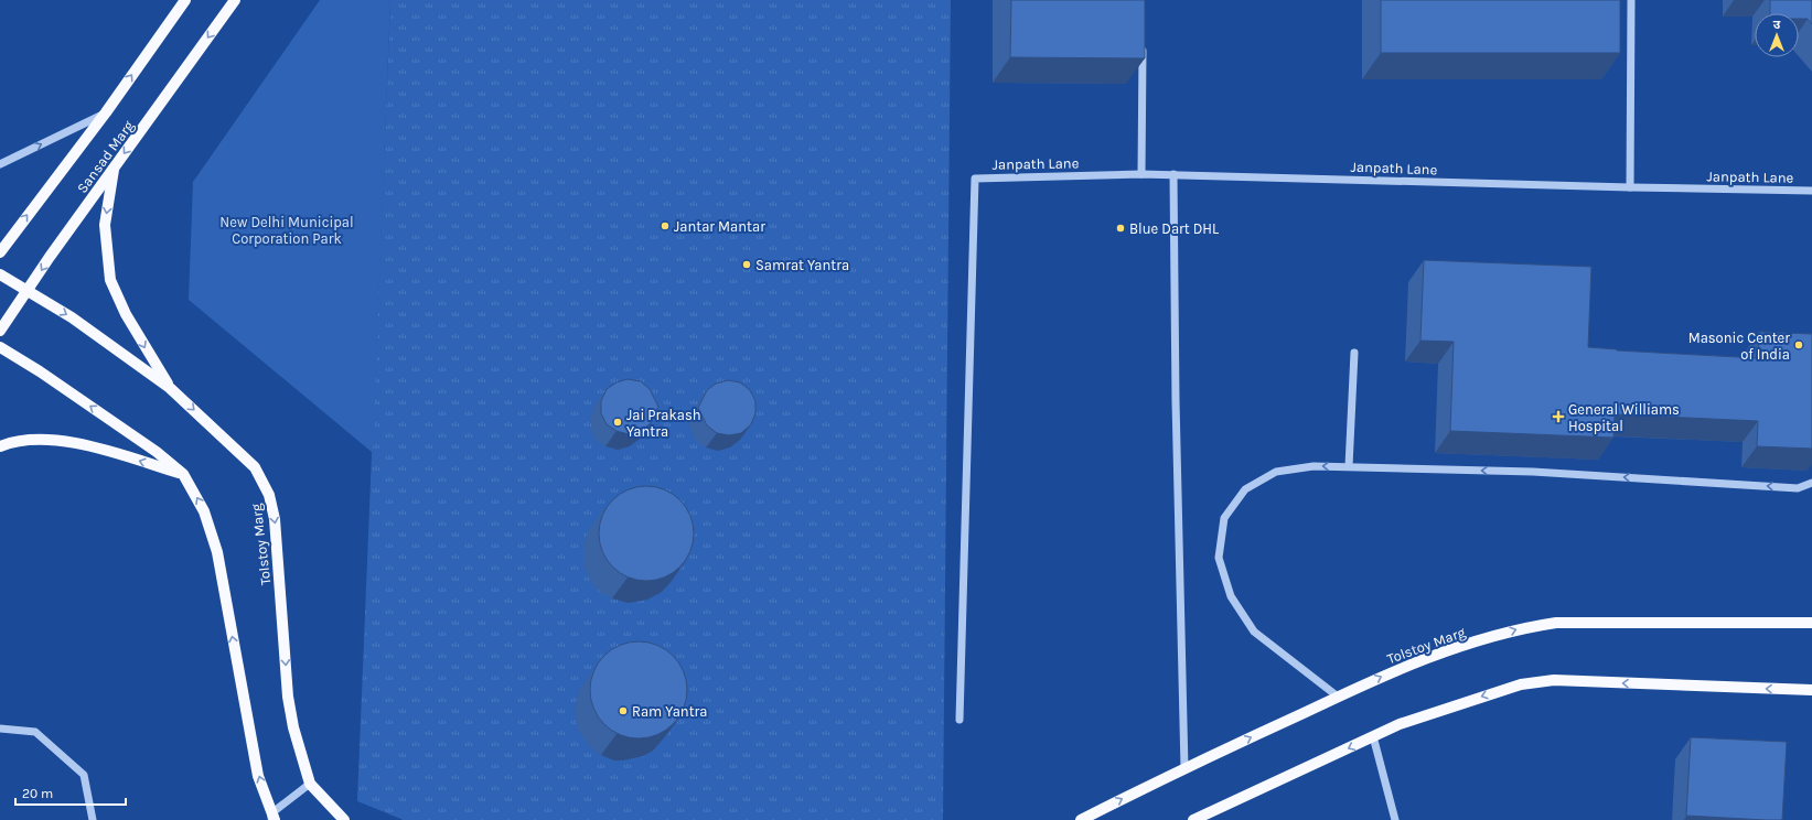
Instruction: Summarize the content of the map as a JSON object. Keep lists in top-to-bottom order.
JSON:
{
  "streets": {
    "main road": ["Sansad Marg", "Tolstoy Marg"],
    "street": ["Janpath Lane"]
  },
  "crossings": [
    ["Sansad Marg", "Tolstoy Marg"]
  ],
  "parks": ["New Delhi Municipal Corporation Park"],
  "places": {
    "other": [
      "Jantar Mantar",
      "Blue Dart DHL",
      "Samrat Yantra",
      "Masonic Center of India",
      "Jai Prakash Yantra",
      "Ram Yantra"
    ],
    "health": ["General Williams Hospital"]
  },
  "scale_bar": "20 m",
  "north": "top"
}
